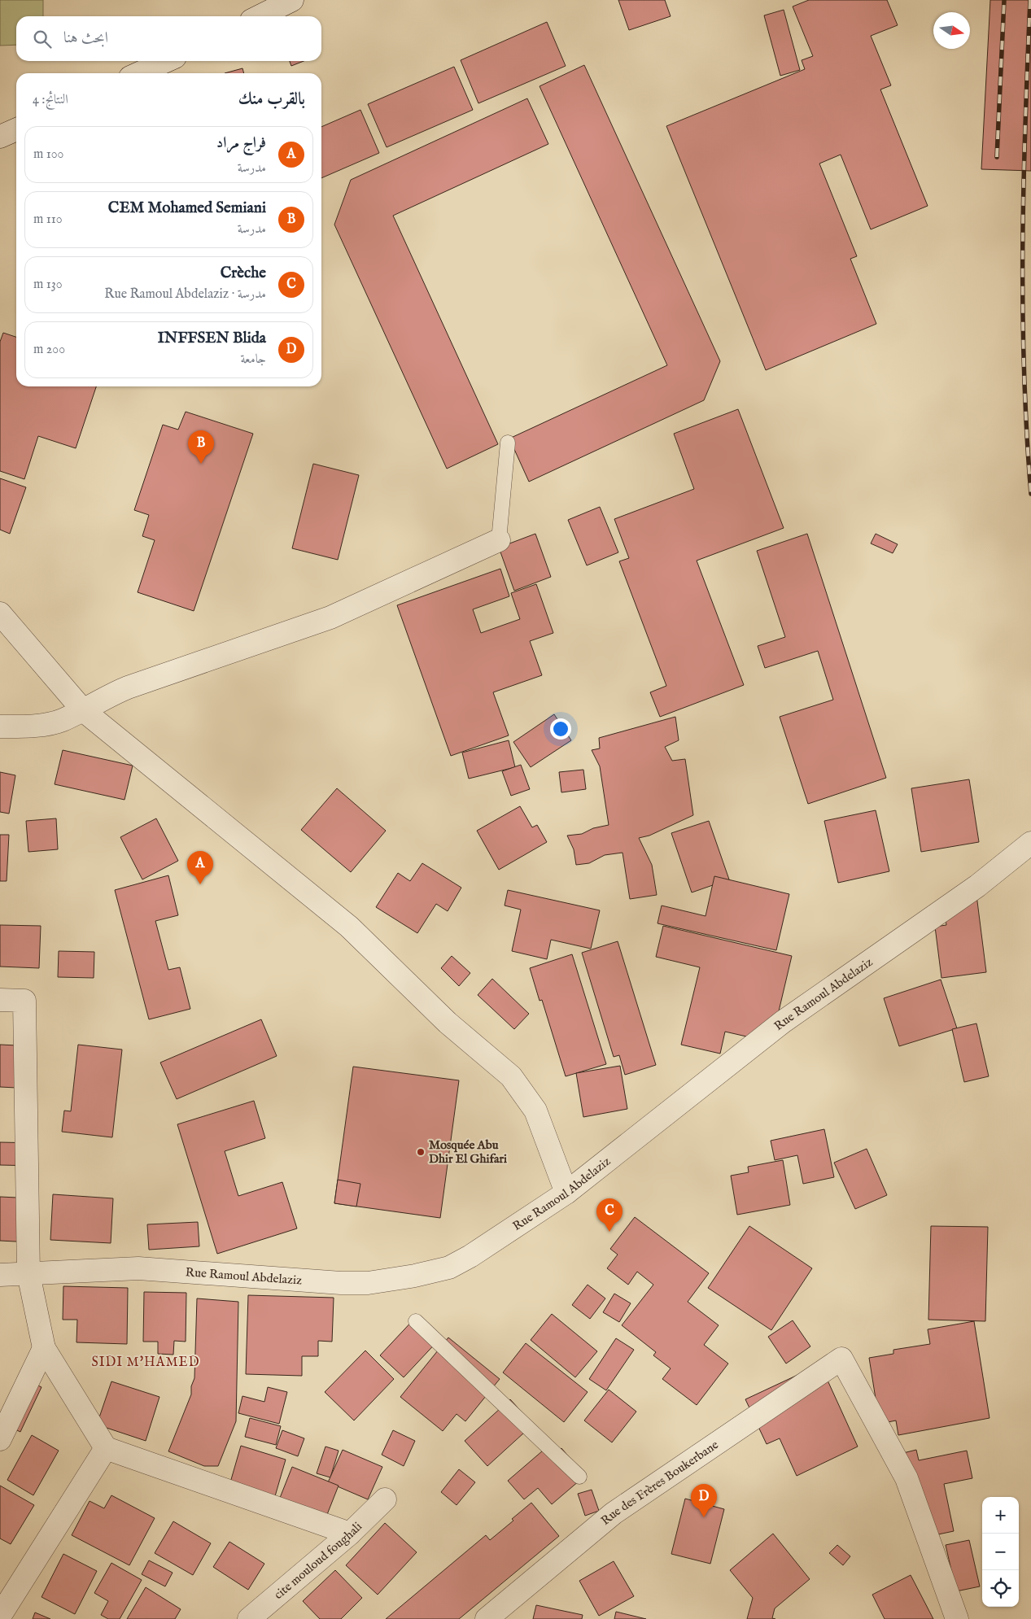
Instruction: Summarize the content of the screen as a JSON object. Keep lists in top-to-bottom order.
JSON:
{
  "streets": {
    "street": ["Rue Ramoul Abdelaziz", "Rue des Frères Boukerbane", "cite mouloud foughali"]
  },
  "districts": ["SIDI M'HAMED"],
  "places": ["Mosquée Abu Dhir El Ghifari"],
  "north": "right",
  "page": {
    "search": "ابحث هنا",
    "heading": ["بالقرب منك", "النتائج: 4"],
    "list": [
      {
        "mark": "A",
        "name": "فراج مراد",
        "note": "مدرسة",
        "value": "100 m"
      },
      {
        "mark": "B",
        "name": "CEM Mohamed Semiani",
        "note": "مدرسة",
        "value": "110 m"
      },
      {
        "mark": "C",
        "name": "Crèche",
        "note": "مدرسة · Rue Ramoul Abdelaziz",
        "value": "130 m"
      },
      {
        "mark": "D",
        "name": "INFFSEN Blida",
        "note": "جامعة",
        "value": "200 m"
      }
    ],
    "pins": [
      "B",
      "A",
      "C",
      "D"
    ],
    "map_buttons": ["+", "−"]
  }
}
